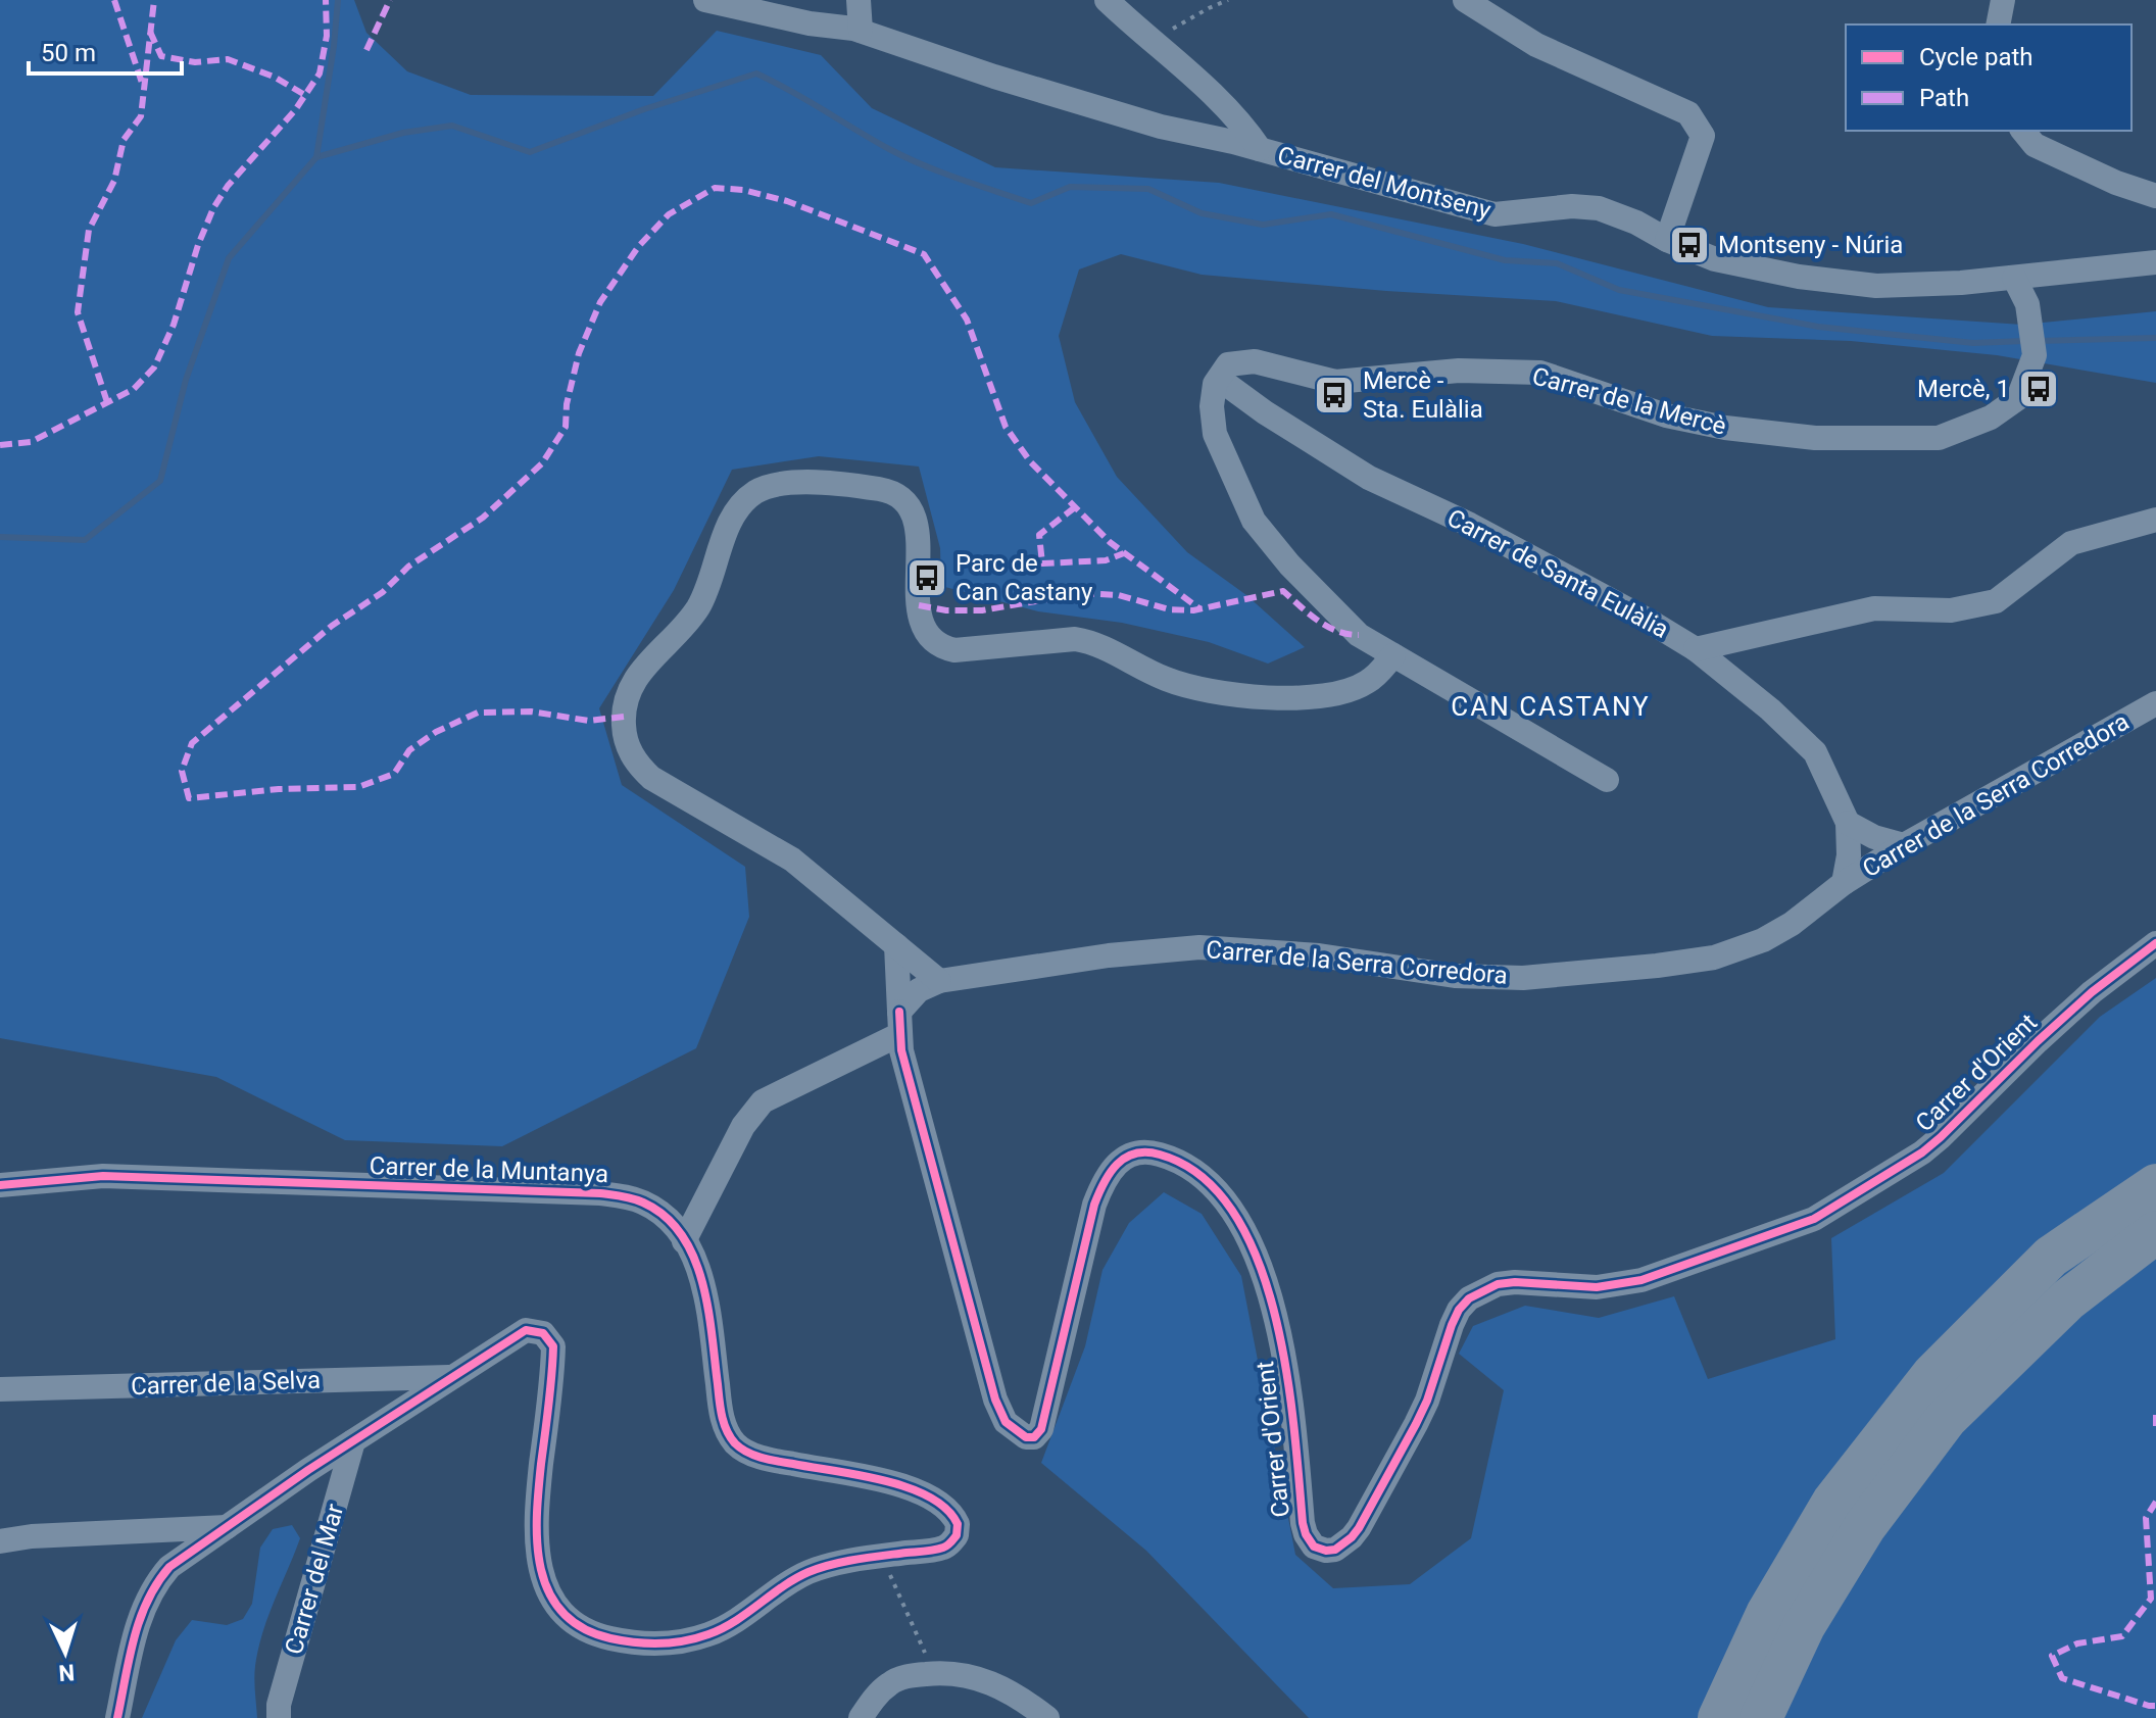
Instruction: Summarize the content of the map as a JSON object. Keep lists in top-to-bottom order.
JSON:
{
  "streets": {
    "street": [
      "Carrer del Montseny",
      "Carrer de la Mercè",
      "Carrer de Santa Eulàlia",
      "Carrer de la Serra Corredora",
      "Carrer d'Orient",
      "Carrer de la Muntanya",
      "Carrer de la Selva",
      "Carrer del Mar"
    ]
  },
  "crossings": [
    ["Carrer del Montseny", "Carrer de la Mercè"],
    ["Carrer de la Mercè", "Carrer de Santa Eulàlia"],
    ["Carrer de Santa Eulàlia", "Carrer de la Serra Corredora"],
    ["Carrer de la Muntanya", "Carrer de la Selva"],
    ["Carrer de la Muntanya", "Carrer del Mar"]
  ],
  "districts": ["CAN CASTANY"],
  "places": {
    "bus stop": [
      "Montseny - Núria",
      "Mercè, 1",
      "Mercè - Sta. Eulàlia",
      "Parc de Can Castany"
    ]
  },
  "legend": ["Cycle path", "Path"],
  "scale_bar": "50 m",
  "north": "bottom"
}
